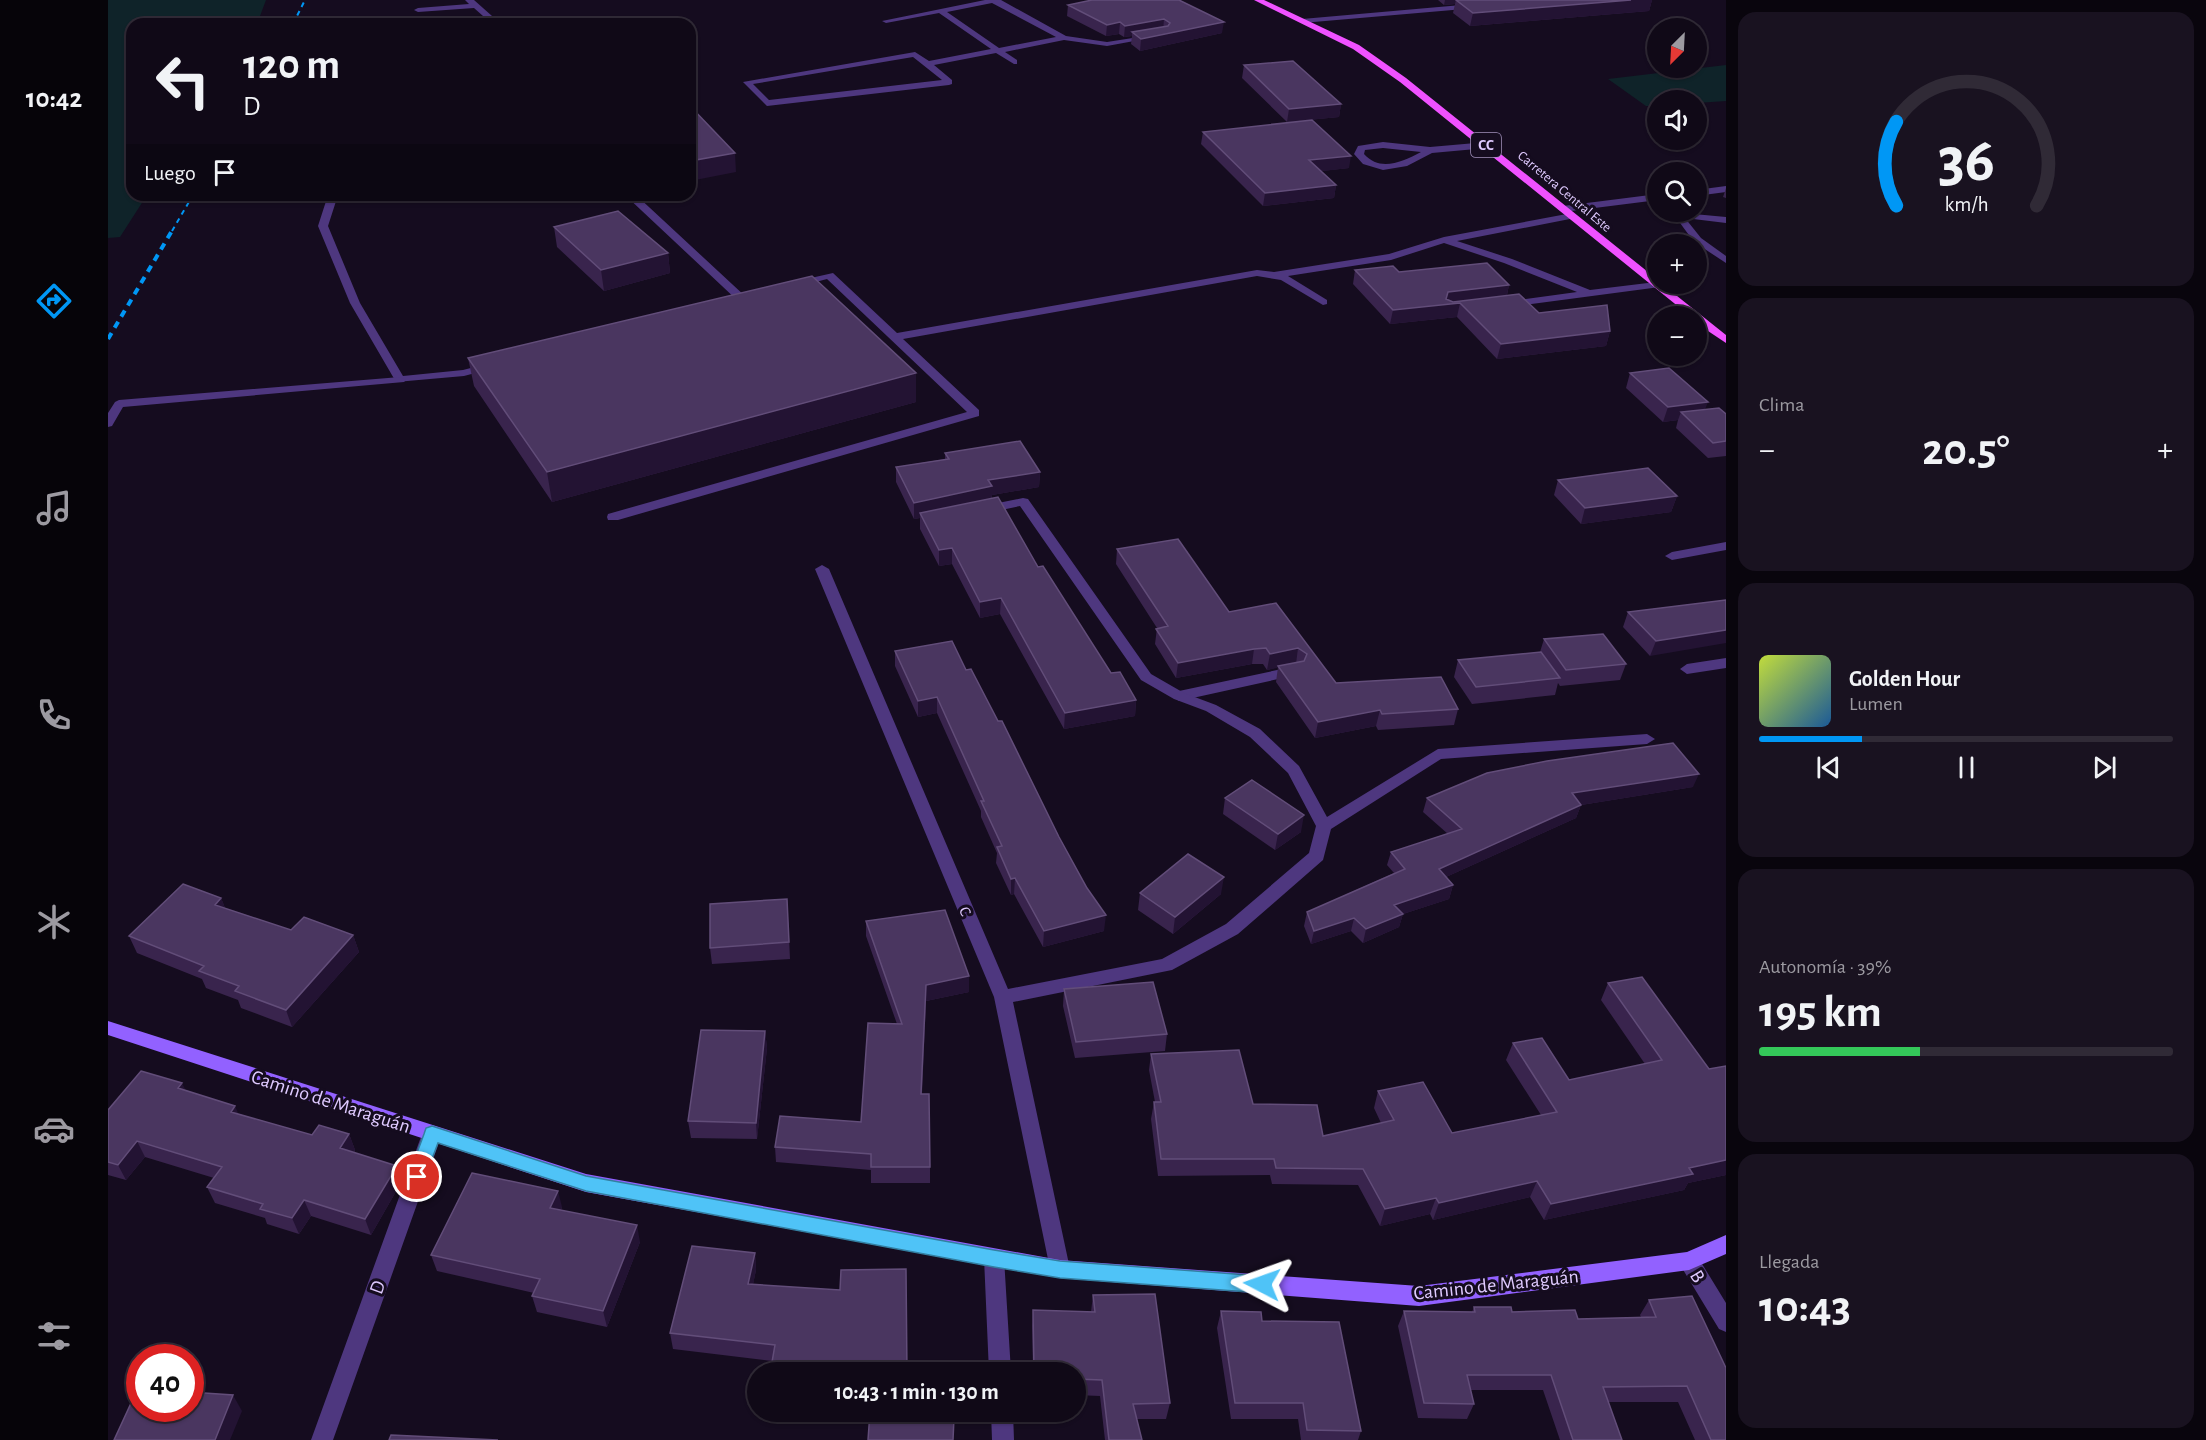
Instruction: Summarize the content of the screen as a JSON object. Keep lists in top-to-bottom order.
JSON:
{
  "streets": {
    "main road": ["CC", "Carretera Central Este"],
    "street": [
      "C",
      "Camino de Maraguán",
      "B",
      "D"
    ]
  },
  "crossings": [
    ["C", "Camino de Maraguán"],
    ["Camino de Maraguán", "B"],
    ["Camino de Maraguán", "D"]
  ],
  "north": "bottom left",
  "page": {
    "tabs": "10:42",
    "map_buttons": ["+", "−"],
    "turn": ["120 m", "D"],
    "then": "Luego",
    "tile": [
      "Clima",
      ["Autonomía · 39%", "195 km"],
      ["Llegada", "10:43"]
    ],
    "heat": ["−", "20.5°", "+"],
    "song": ["Golden Hour", "Lumen"],
    "limit": "40",
    "trip": "10:43 · 1 min · 130 m",
    "gauge": ["36", "km/h"]
  }
}
